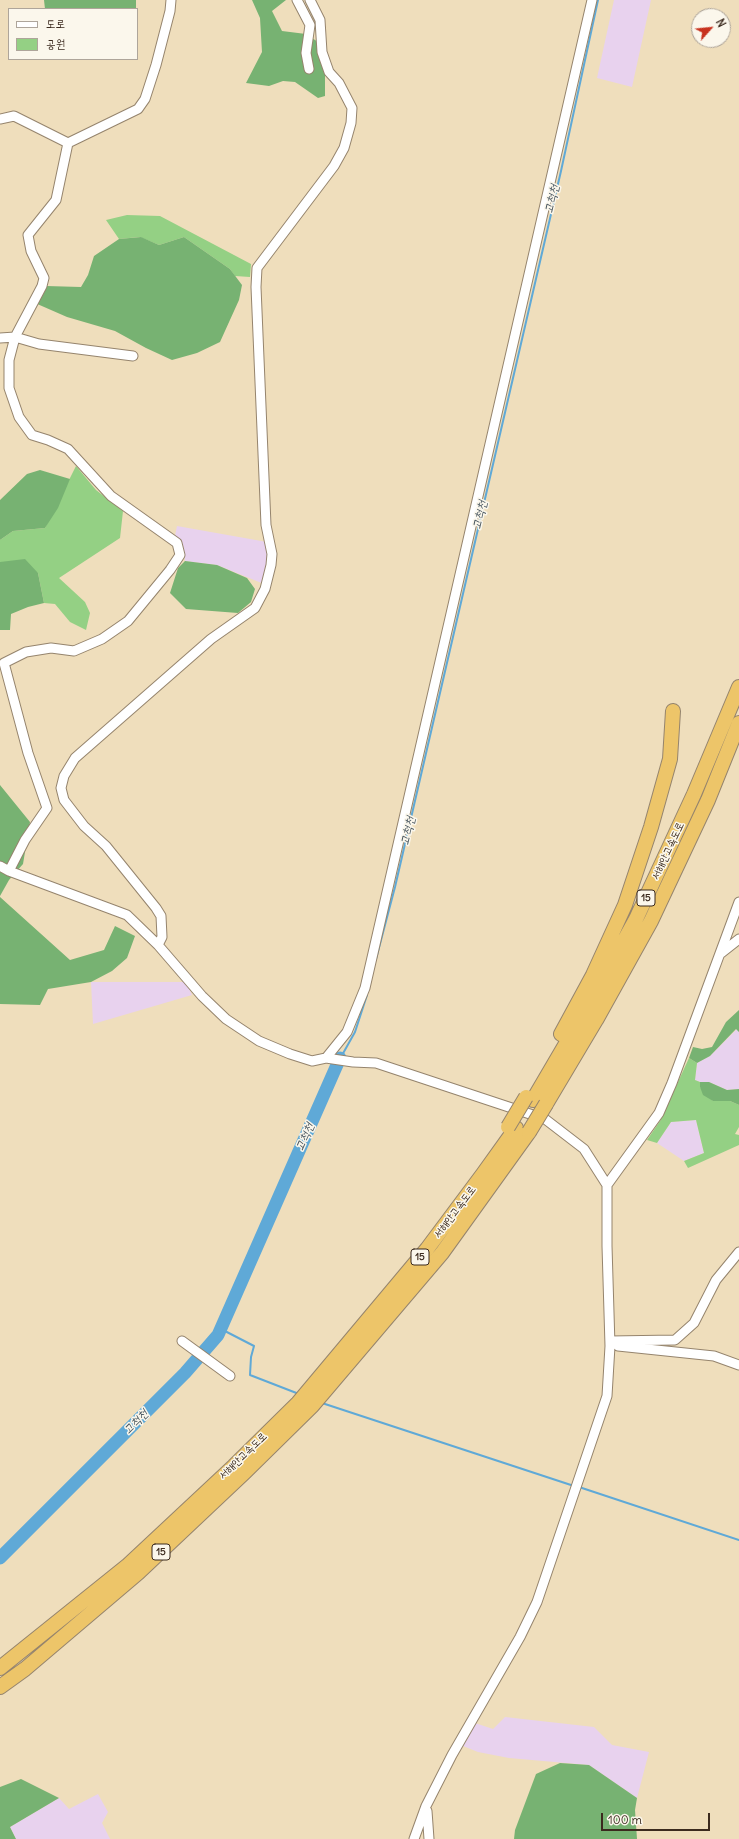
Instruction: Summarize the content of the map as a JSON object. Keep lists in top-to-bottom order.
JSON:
{
  "streets": {
    "highway": ["서해안고속도로", "15"]
  },
  "water": ["고척천"],
  "legend": ["도로", "공원"],
  "scale_bar": "100 m",
  "north": "top right"
}
